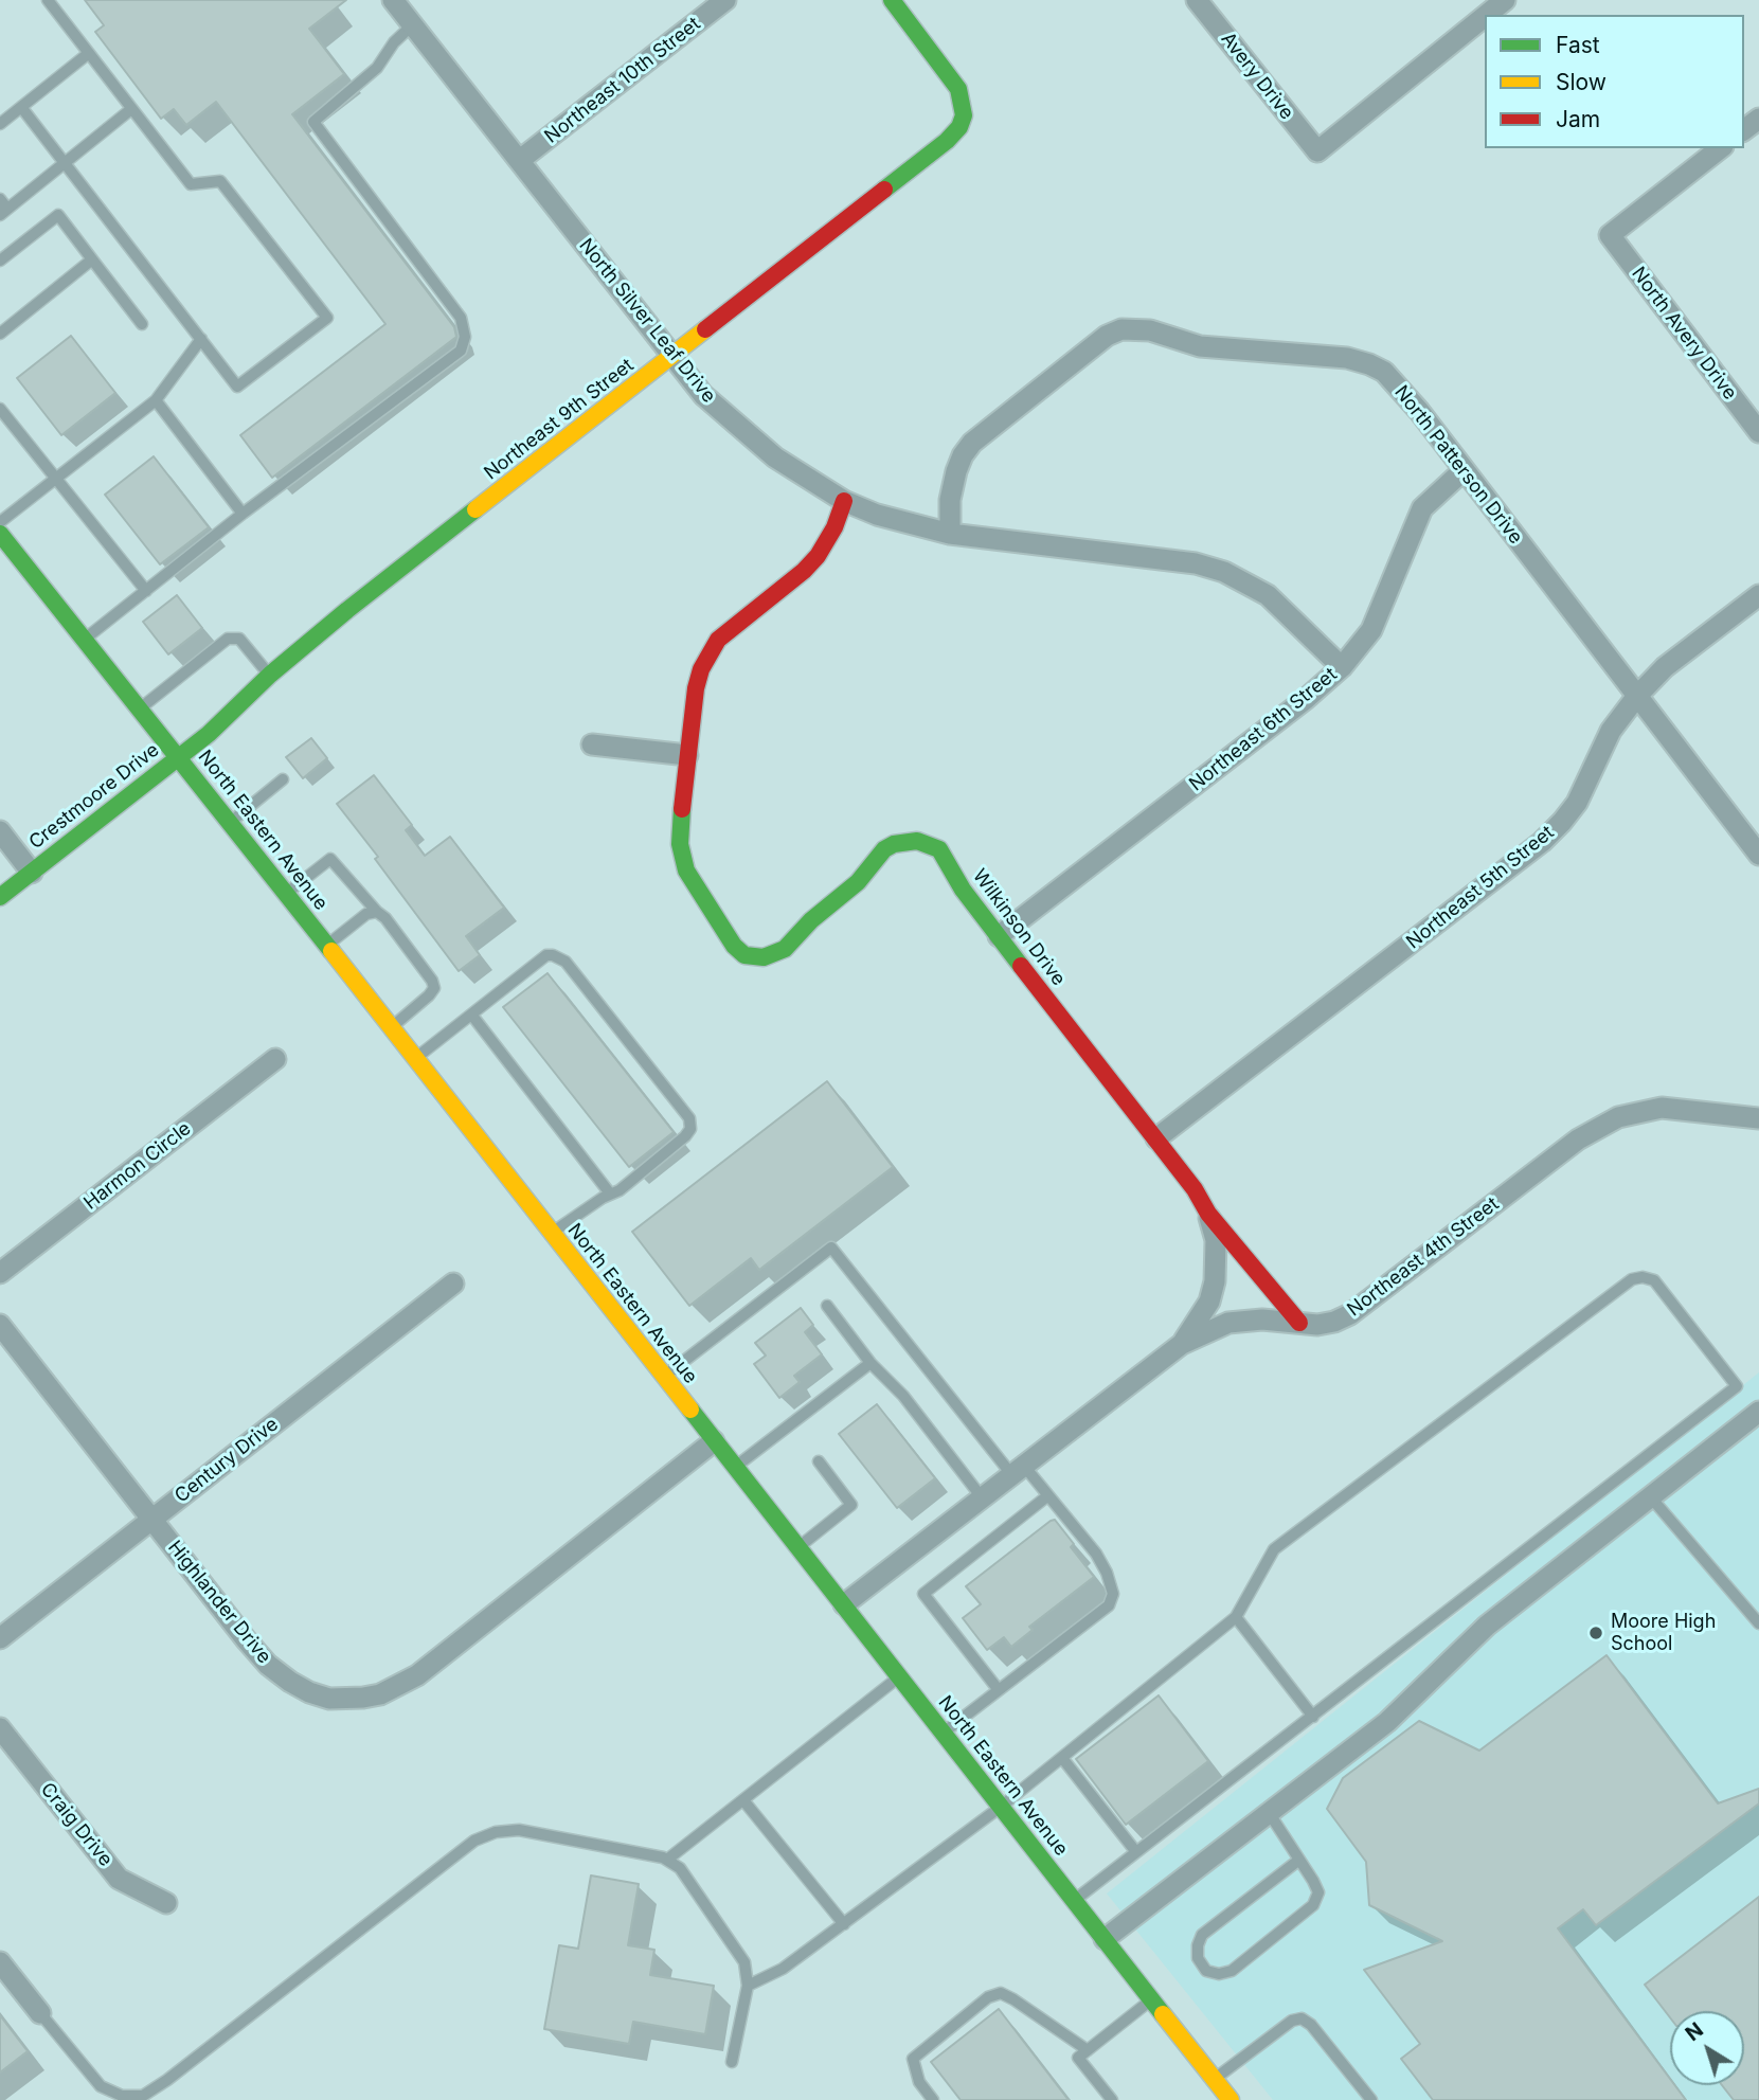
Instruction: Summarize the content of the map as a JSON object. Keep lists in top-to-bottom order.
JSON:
{
  "streets": {
    "street": [
      "Avery Drive",
      "Northeast 10th Street",
      "North Silver Leaf Drive",
      "North Avery Drive",
      "Northeast 9th Street",
      "North Patterson Drive",
      "Northeast 6th Street",
      "Crestmoore Drive",
      "North Eastern Avenue",
      "Northeast 5th Street",
      "Wilkinson Drive",
      "Harmon Circle",
      "Northeast 4th Street",
      "Century Drive",
      "Highlander Drive",
      "Craig Drive"
    ]
  },
  "crossings": [
    ["Northeast 10th Street", "North Silver Leaf Drive"],
    ["North Silver Leaf Drive", "Northeast 9th Street"],
    ["North Silver Leaf Drive", "North Patterson Drive"],
    ["North Silver Leaf Drive", "Northeast 6th Street"],
    ["North Silver Leaf Drive", "Wilkinson Drive"],
    ["Northeast 9th Street", "Crestmoore Drive"],
    ["Northeast 9th Street", "North Eastern Avenue"],
    ["North Patterson Drive", "Northeast 6th Street"],
    ["North Patterson Drive", "Northeast 5th Street"],
    ["Northeast 6th Street", "Wilkinson Drive"],
    ["Crestmoore Drive", "North Eastern Avenue"],
    ["North Eastern Avenue", "Northeast 4th Street"],
    ["North Eastern Avenue", "Highlander Drive"],
    ["Northeast 5th Street", "Wilkinson Drive"],
    ["Wilkinson Drive", "Northeast 4th Street"],
    ["Century Drive", "Highlander Drive"]
  ],
  "places": ["Moore High School"],
  "legend": ["Fast", "Slow", "Jam"],
  "north": "top left"
}
